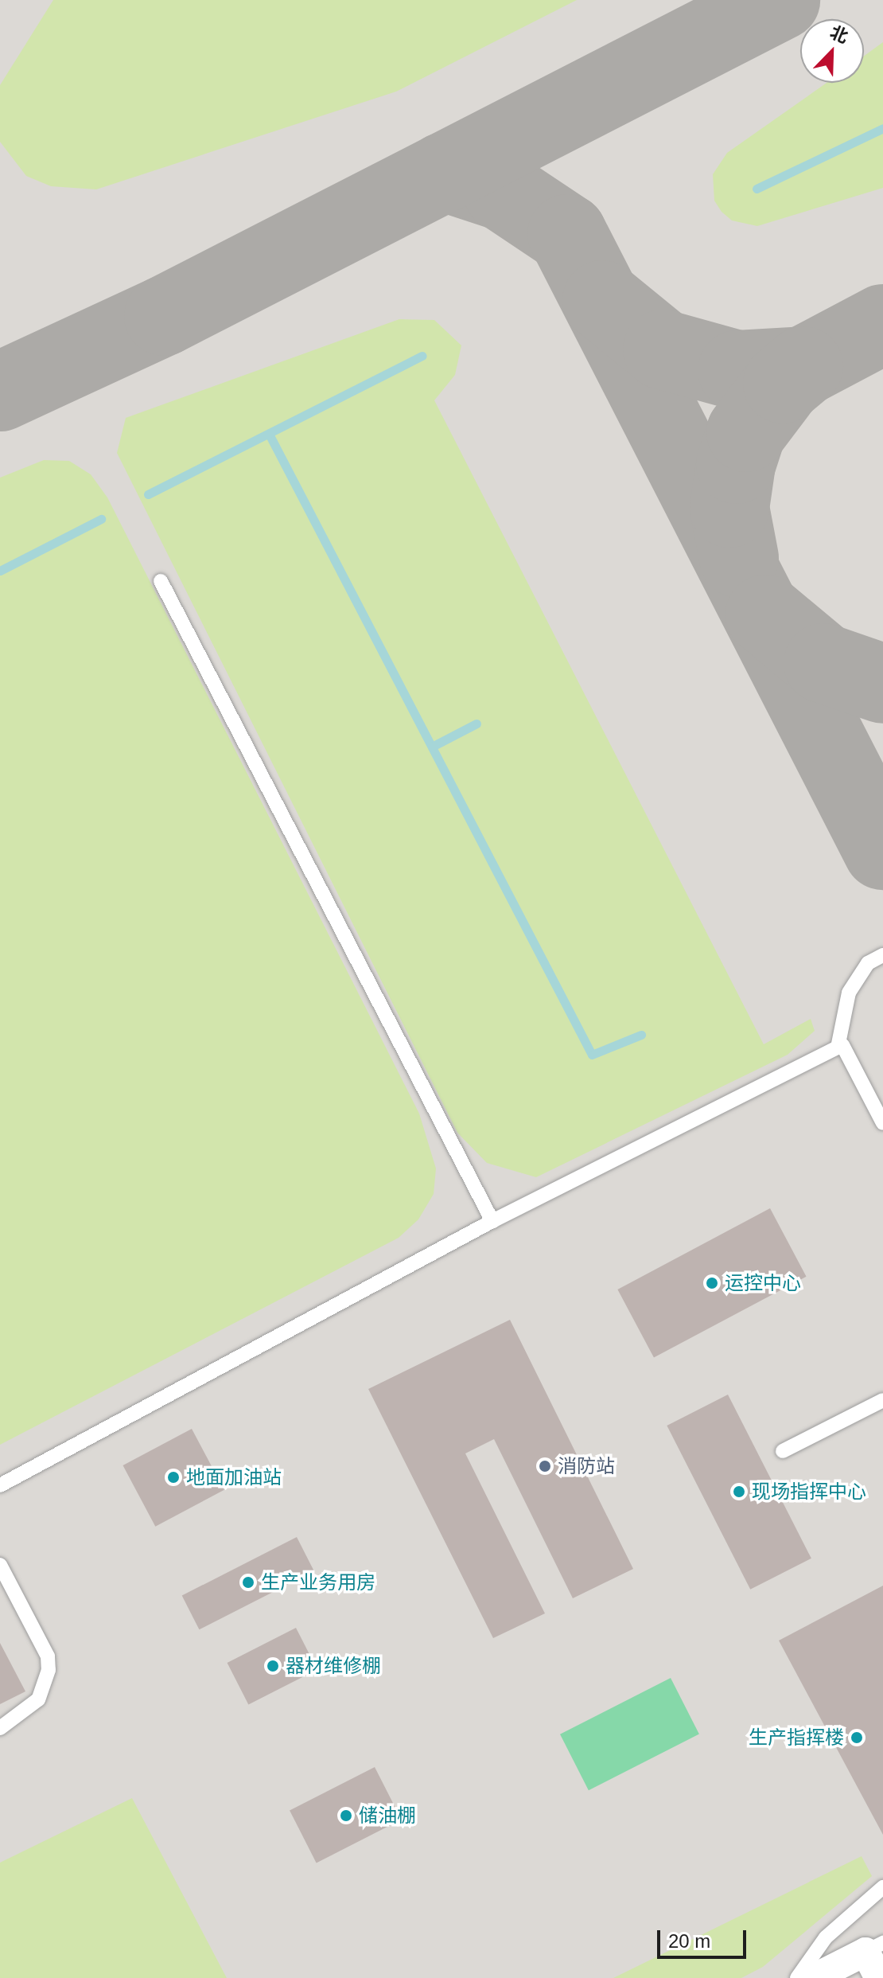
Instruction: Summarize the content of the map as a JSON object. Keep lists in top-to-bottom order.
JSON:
{
  "places": [
    "运控中心",
    "消防站",
    "地面加油站",
    "现场指挥中心",
    "生产业务用房",
    "器材维修棚",
    "生产指挥楼",
    "储油棚"
  ],
  "scale_bar": "20 m",
  "north": "top right"
}
